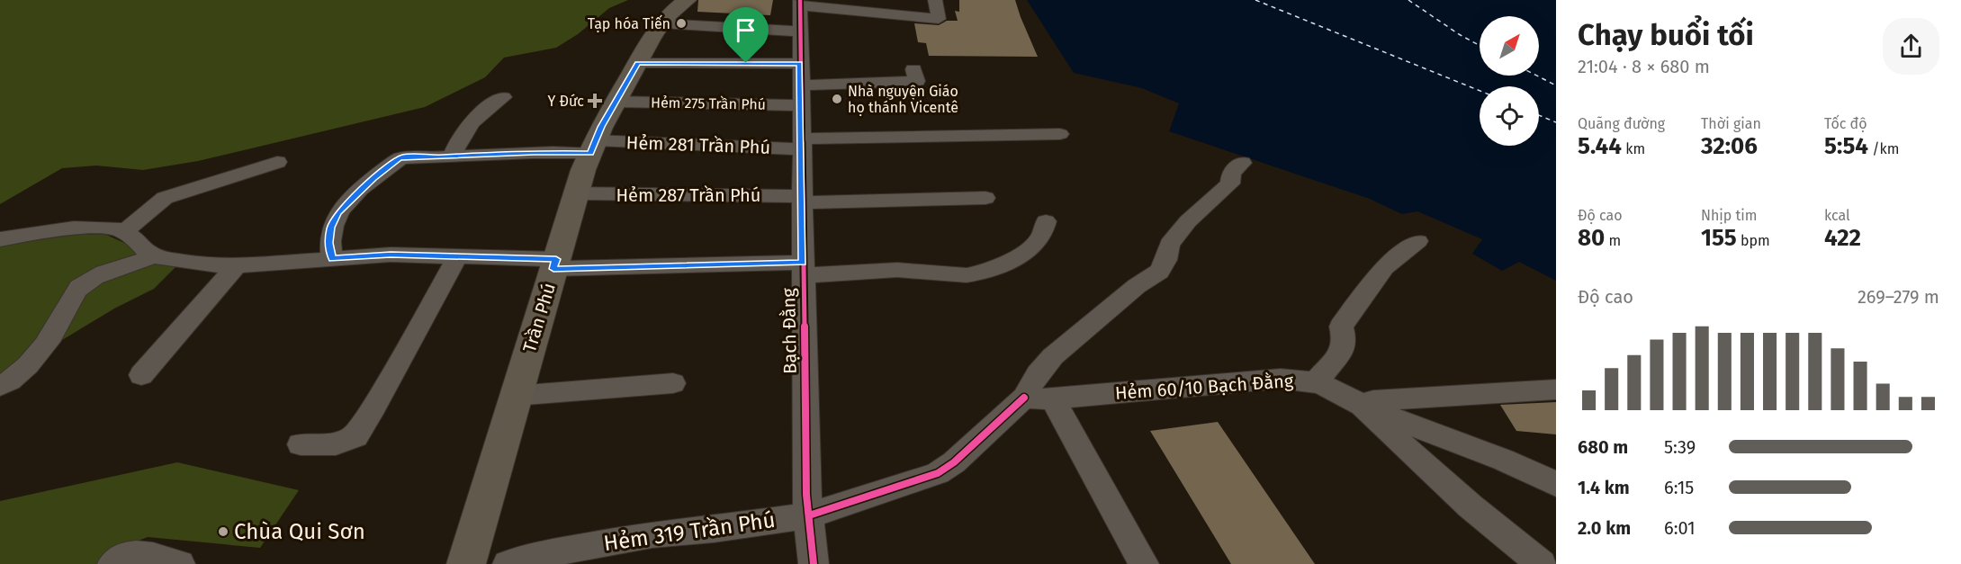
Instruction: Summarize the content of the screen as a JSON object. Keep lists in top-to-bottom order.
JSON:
{
  "streets": {
    "main road": ["Trần Phú"],
    "street": [
      "Hẻm 275 Trần Phú",
      "Hẻm 281 Trần Phú",
      "Hẻm 287 Trần Phú",
      "Bạch Đằng",
      "Hẻm 60/10 Bạch Đằng",
      "Hẻm 319 Trần Phú"
    ]
  },
  "crossings": [
    ["Hẻm 275 Trần Phú", "Trần Phú"],
    ["Hẻm 275 Trần Phú", "Bạch Đằng"],
    ["Hẻm 281 Trần Phú", "Trần Phú"],
    ["Hẻm 281 Trần Phú", "Bạch Đằng"],
    ["Hẻm 287 Trần Phú", "Trần Phú"],
    ["Hẻm 287 Trần Phú", "Bạch Đằng"],
    ["Bạch Đằng", "Hẻm 319 Trần Phú"],
    ["Hẻm 60/10 Bạch Đằng", "Hẻm 319 Trần Phú"]
  ],
  "places": {
    "other": ["Tạp hóa Tiến", "Nhà nguyện Giáo họ thánh Vicentê", "Chùa Qui Sơn"],
    "health": ["Y Đức"]
  },
  "north": "top right",
  "page": {
    "heading": ["Chạy buổi tối", "21:04 · 8 × 680 m"],
    "stats": [
      ["Quãng đường", "5.44 km"],
      ["Thời gian", "32:06"],
      ["Tốc độ", "5:54 /km"],
      ["Độ cao", "80 m"],
      ["Nhịp tim", "155 bpm"],
      ["kcal", "422"]
    ],
    "chart": ["Độ cao", "269–279 m"],
    "list": [
      {
        "name": "680 m",
        "note": "5:39"
      },
      {
        "name": "1.4 km",
        "note": "6:15"
      },
      {
        "name": "2.0 km",
        "note": "6:01"
      }
    ]
  }
}
